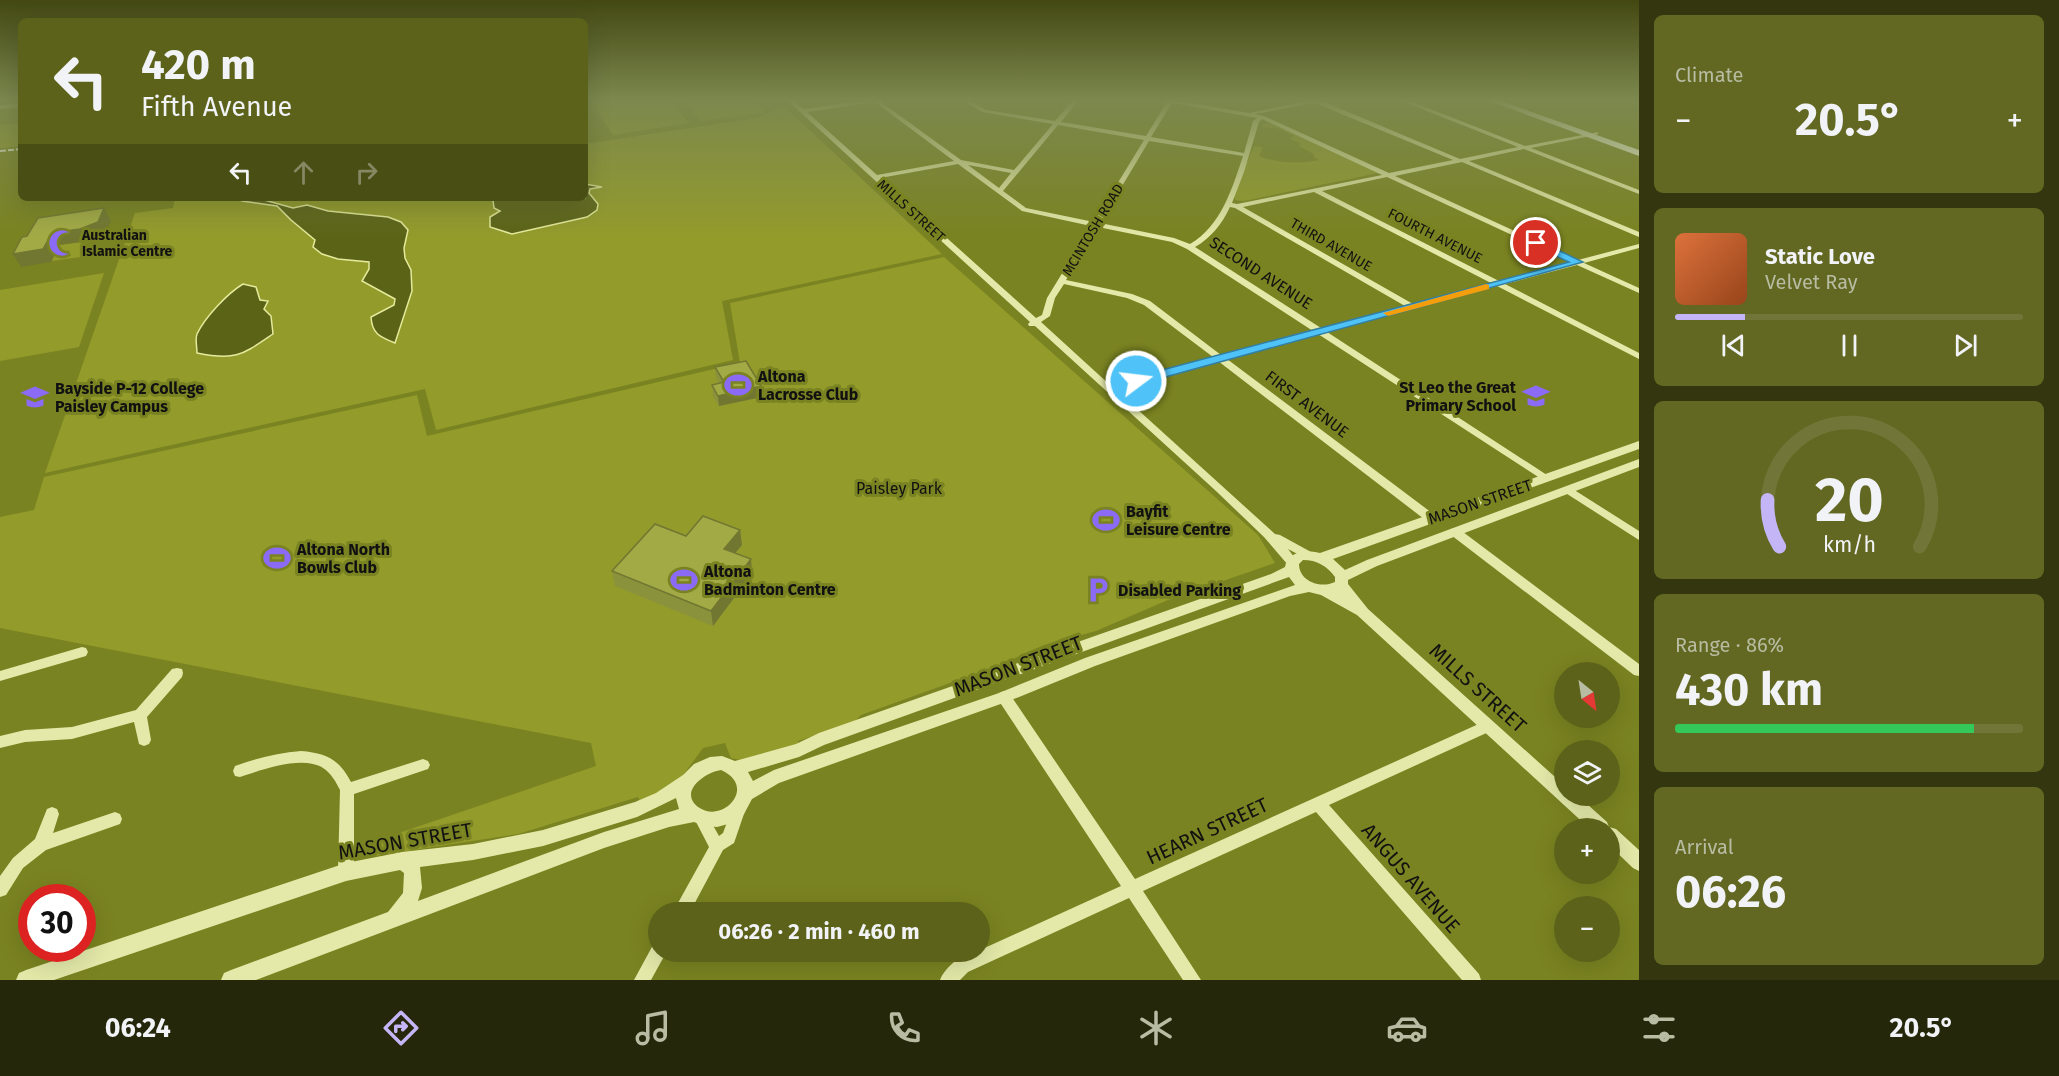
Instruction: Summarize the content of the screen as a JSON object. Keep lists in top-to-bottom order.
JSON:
{
  "streets": {
    "street": [
      "MILLS STREET",
      "MCINTOSH ROAD",
      "FOURTH AVENUE",
      "THIRD AVENUE",
      "SECOND AVENUE",
      "FIRST AVENUE",
      "MASON STREET",
      "HEARN STREET",
      "ANGUS AVENUE"
    ]
  },
  "crossings": [
    ["MILLS STREET", "MCINTOSH ROAD"],
    ["MILLS STREET", "MASON STREET"],
    ["MILLS STREET", "HEARN STREET"],
    ["MCINTOSH ROAD", "SECOND AVENUE"],
    ["MCINTOSH ROAD", "FIRST AVENUE"],
    ["SECOND AVENUE", "MASON STREET"],
    ["FIRST AVENUE", "MASON STREET"],
    ["HEARN STREET", "ANGUS AVENUE"]
  ],
  "parks": ["Paisley Park"],
  "places": {
    "mosque": ["Australian Islamic Centre"],
    "sports": [
      "Altona Lacrosse Club",
      "Bayfit Leisure Centre",
      "Altona North Bowls Club",
      "Altona Badminton Centre"
    ],
    "school or university": ["St Leo the Great Primary School", "Bayside P-12 College Paisley Campus"],
    "parking": ["Disabled Parking"]
  },
  "north": "bottom right",
  "page": {
    "tile": [
      "Climate",
      ["Range · 86%", "430 km"],
      ["Arrival", "06:26"]
    ],
    "turn": ["420 m", "Fifth Avenue"],
    "heat": ["−", "20.5°", "+"],
    "song": ["Static Love", "Velvet Ray"],
    "map_buttons": ["+", "−"],
    "limit": "30",
    "trip": "06:26 · 2 min · 460 m",
    "tabs": ["06:24", "20.5°"],
    "gauge": ["20", "km/h"]
  }
}
